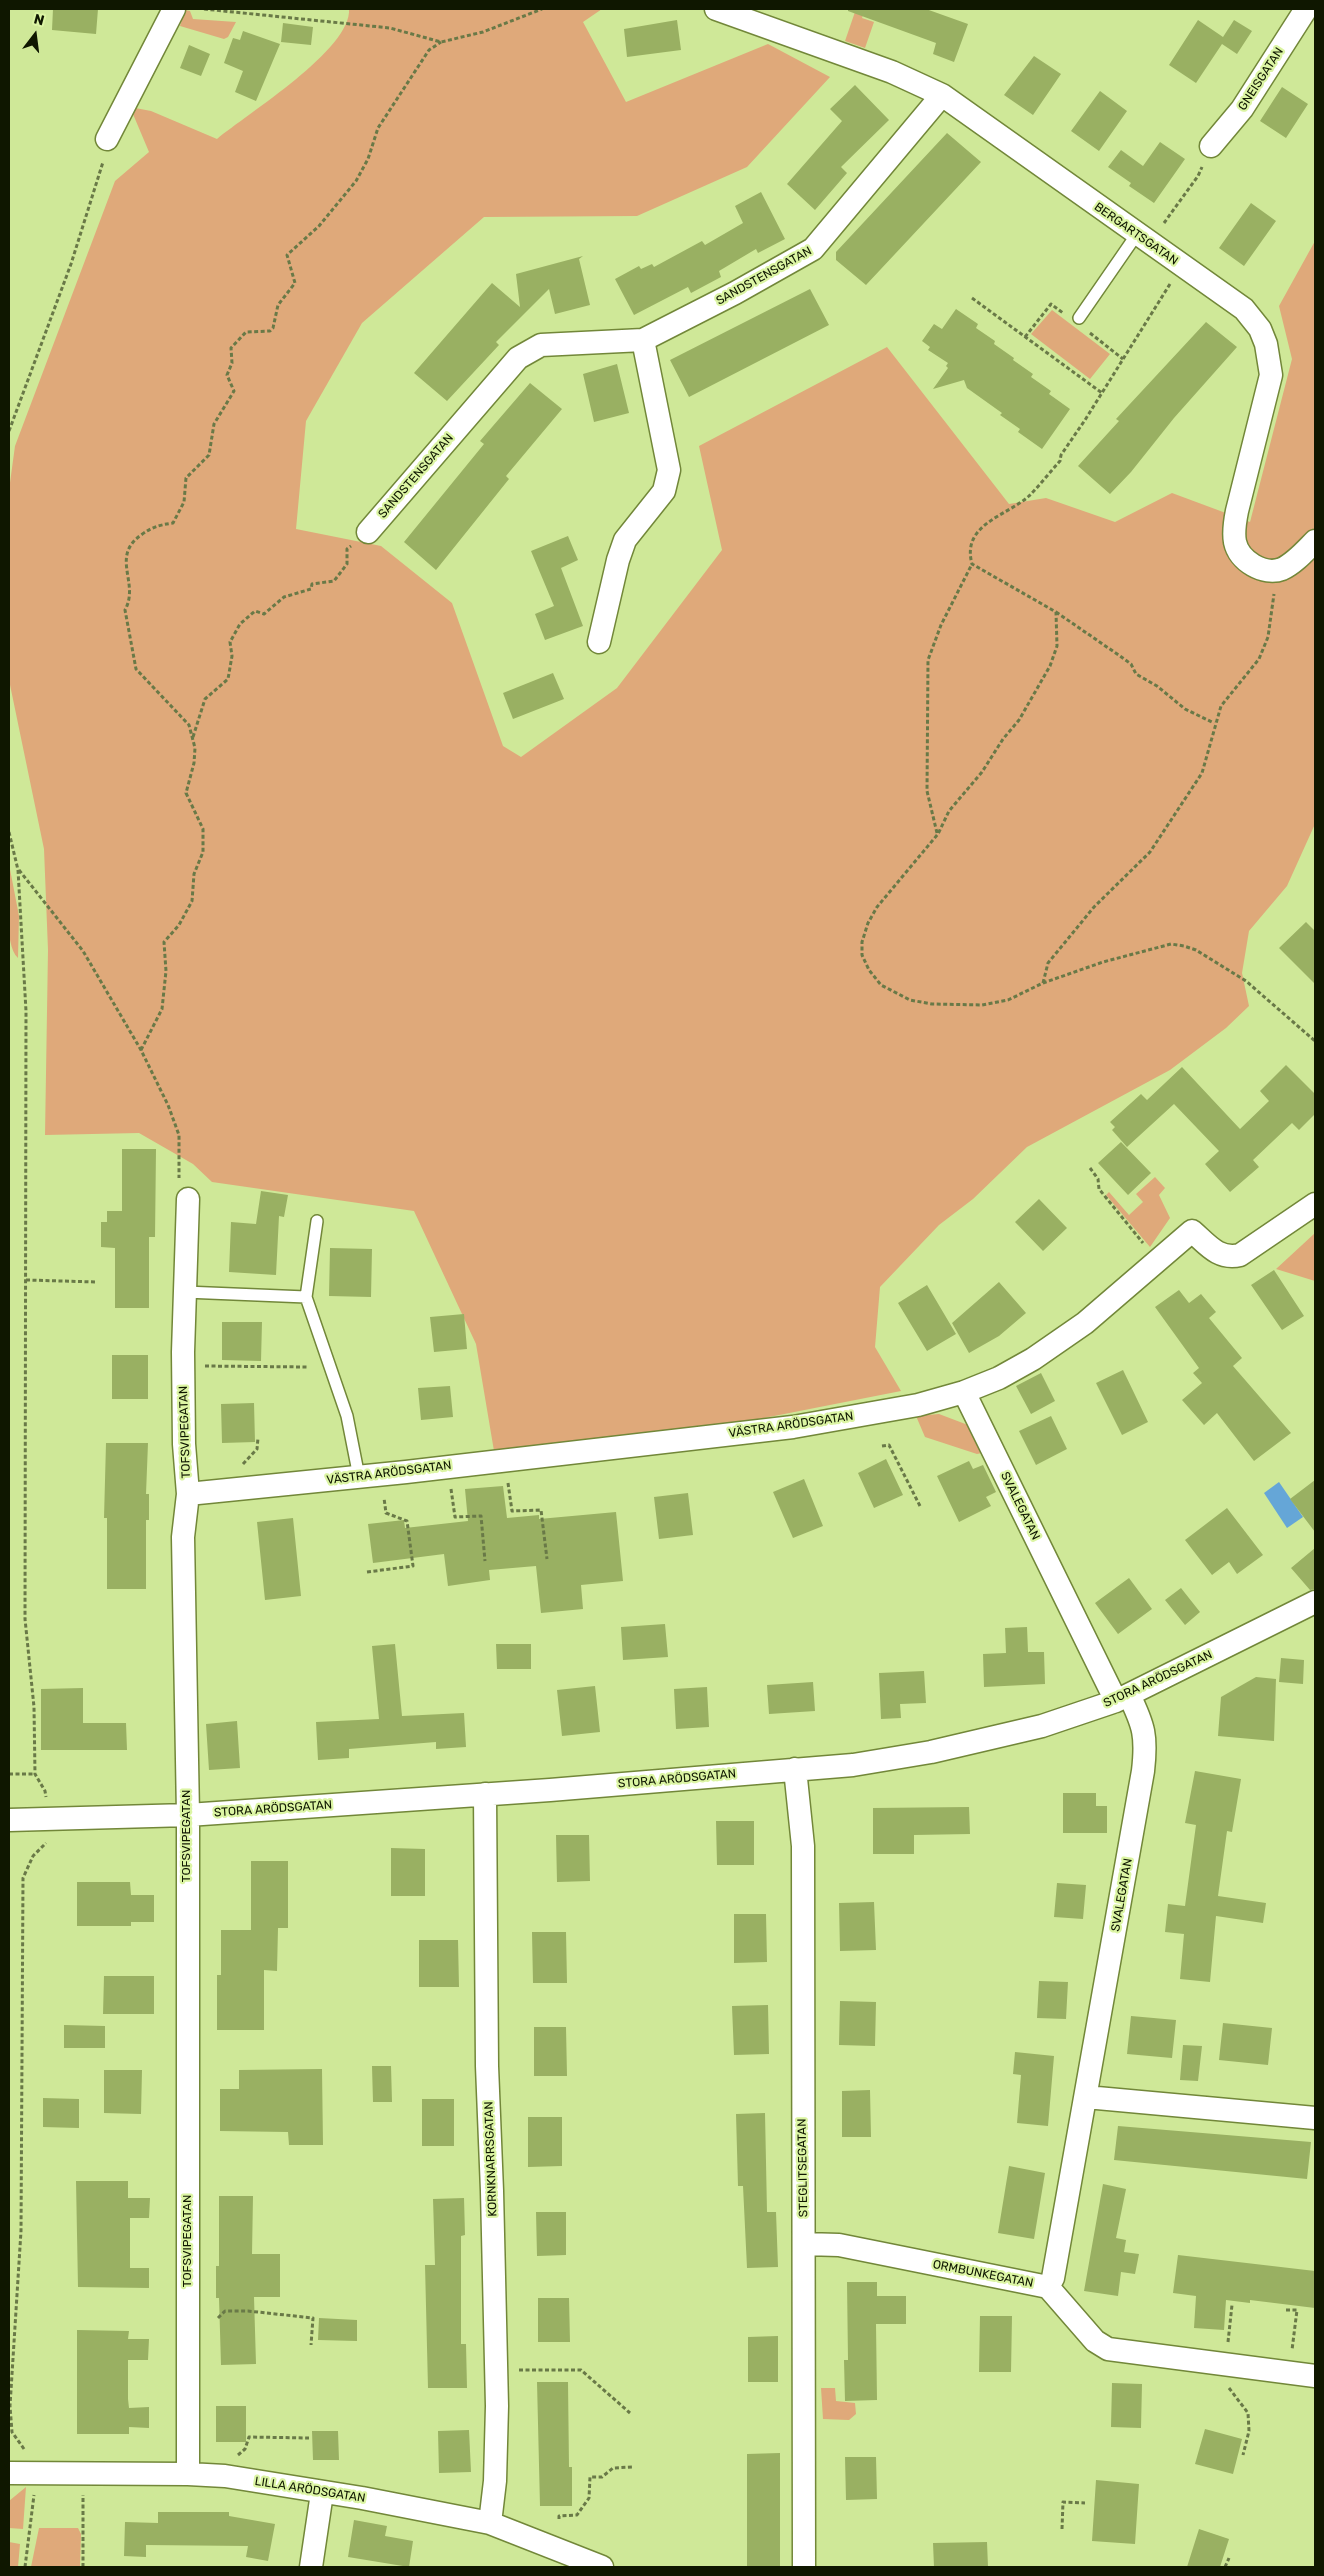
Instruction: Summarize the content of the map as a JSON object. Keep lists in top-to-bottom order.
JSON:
{
  "streets": {
    "street": [
      "GNEISGATAN",
      "BERGARTSGATAN",
      "SANDSTENSGATAN",
      "VÄSTRA ARÖDSGATAN",
      "TOFSVIPEGATAN",
      "SVALEGATAN",
      "STORA ARÖDSGATAN",
      "KORNKNARRSGATAN",
      "STEGLITSEGATAN",
      "ORMBUNKEGATAN",
      "LILLA ARÖDSGATAN"
    ]
  },
  "crossings": [
    ["BERGARTSGATAN", "SANDSTENSGATAN"],
    ["VÄSTRA ARÖDSGATAN", "TOFSVIPEGATAN"],
    ["VÄSTRA ARÖDSGATAN", "SVALEGATAN"],
    ["TOFSVIPEGATAN", "STORA ARÖDSGATAN"],
    ["TOFSVIPEGATAN", "LILLA ARÖDSGATAN"],
    ["SVALEGATAN", "STORA ARÖDSGATAN"],
    ["SVALEGATAN", "ORMBUNKEGATAN"],
    ["STORA ARÖDSGATAN", "KORNKNARRSGATAN"],
    ["STORA ARÖDSGATAN", "STEGLITSEGATAN"],
    ["KORNKNARRSGATAN", "LILLA ARÖDSGATAN"],
    ["STEGLITSEGATAN", "ORMBUNKEGATAN"]
  ],
  "north": "top"
}
